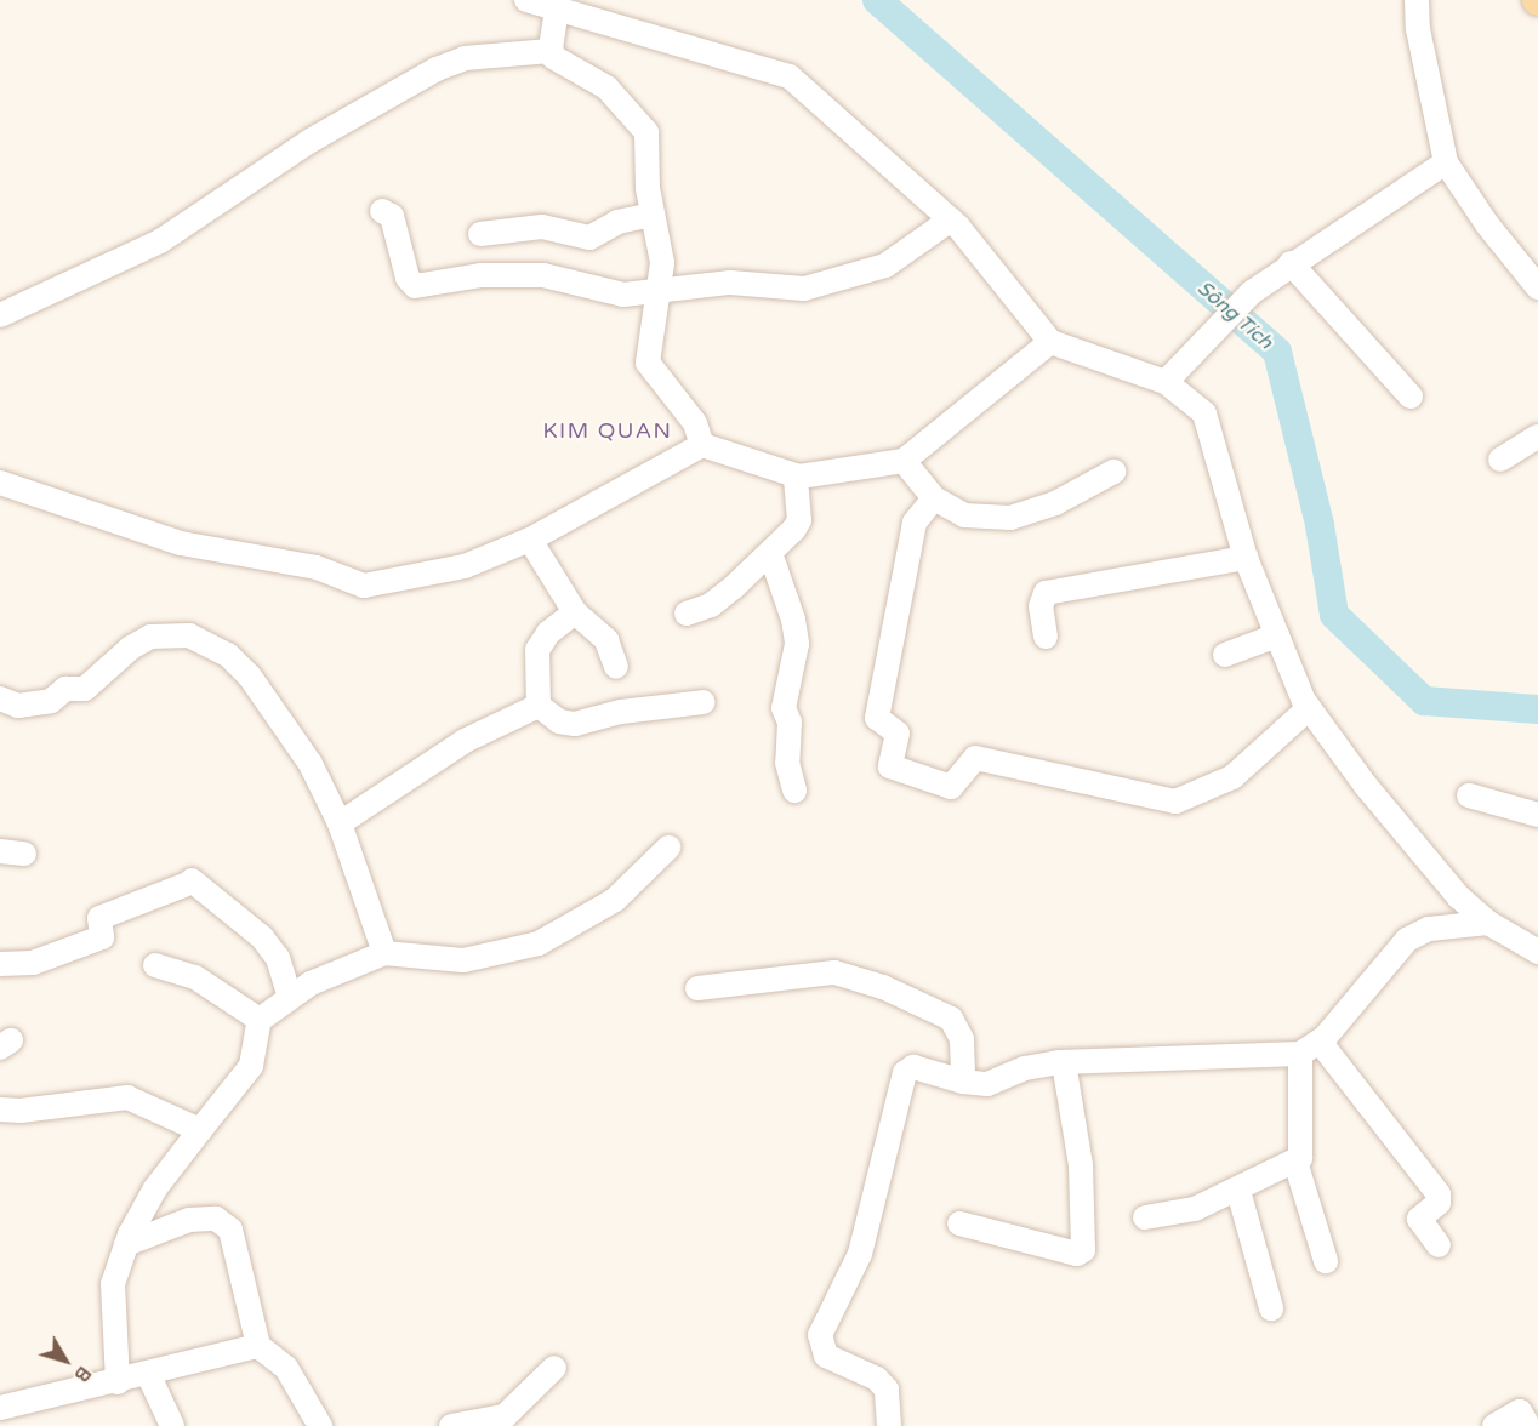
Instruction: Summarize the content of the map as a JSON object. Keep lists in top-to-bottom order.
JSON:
{
  "districts": ["KIM QUAN"],
  "water": ["Sông Tích"],
  "north": "bottom right"
}
